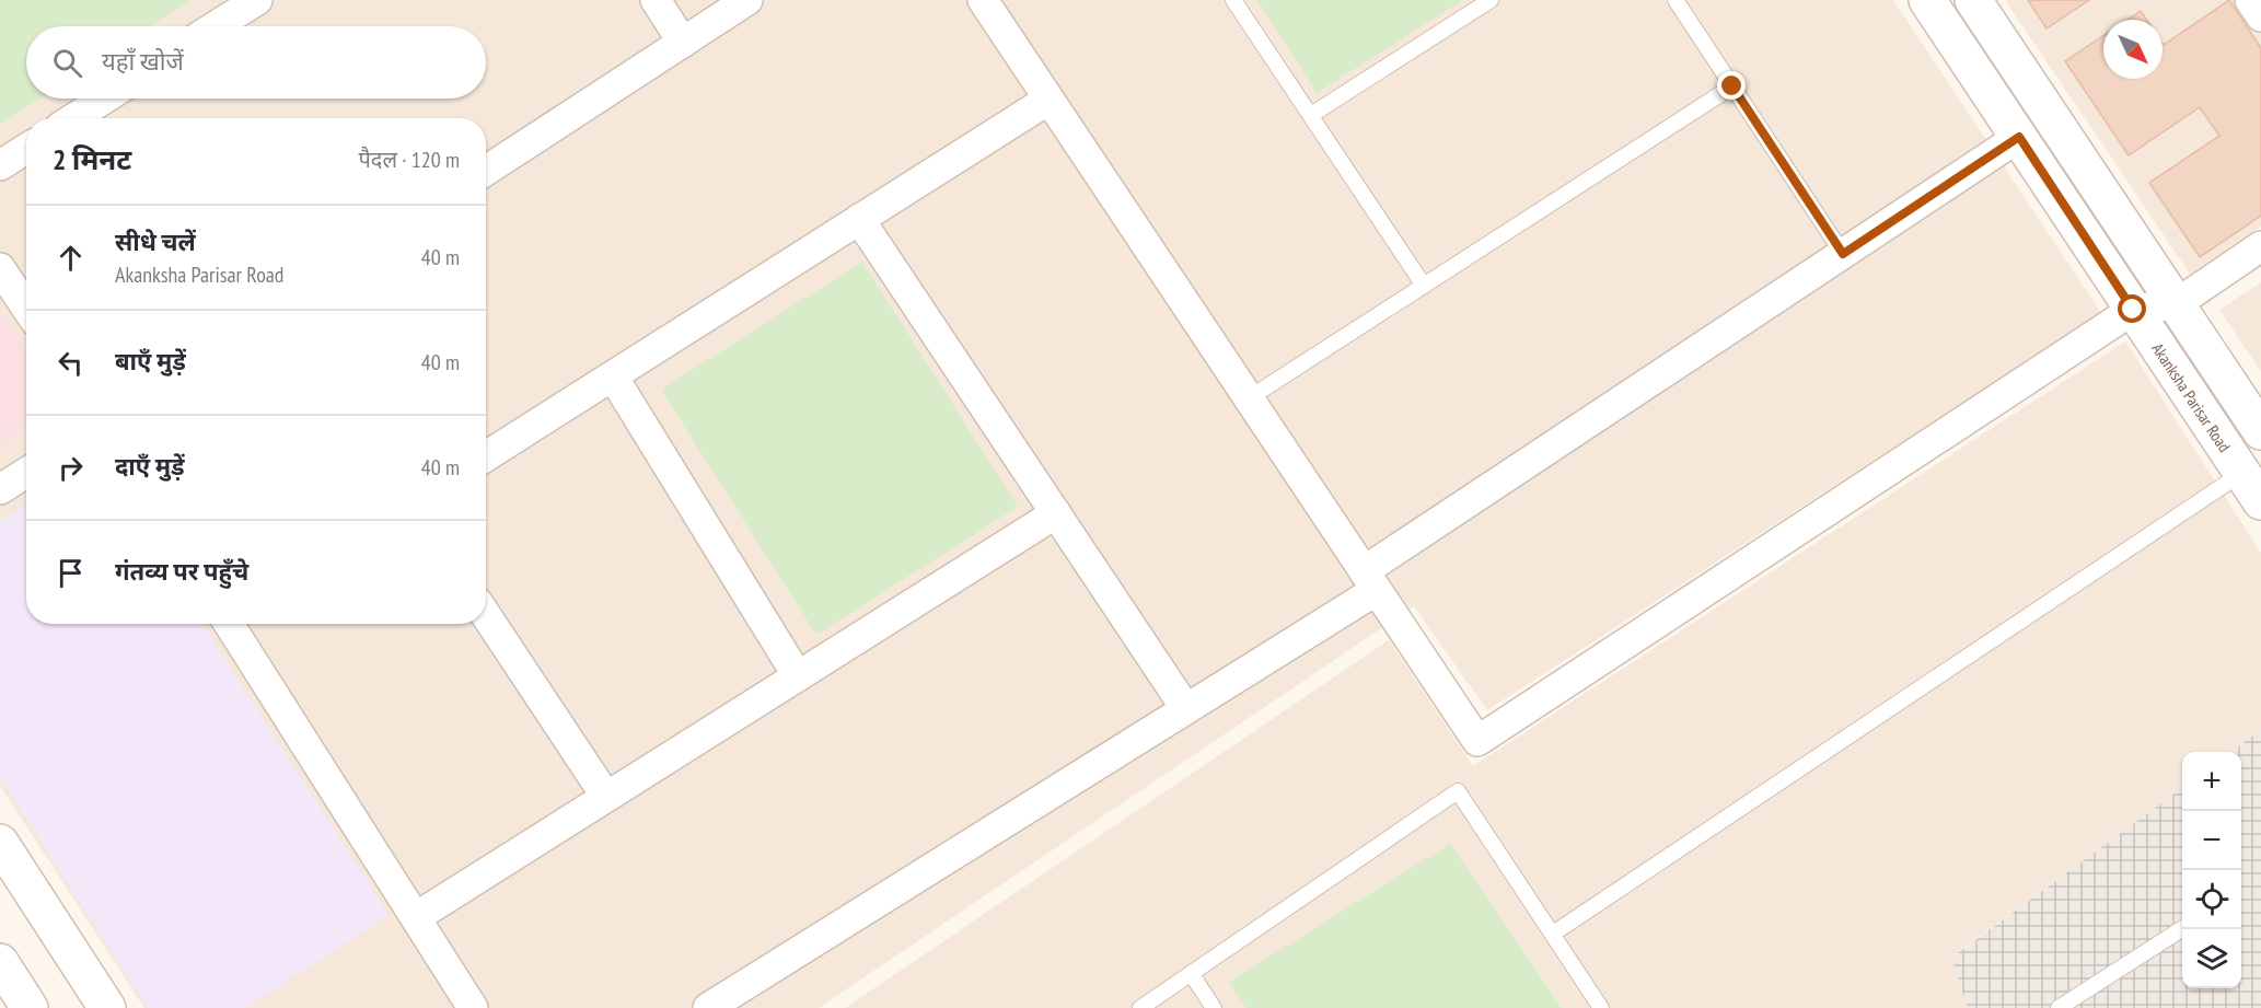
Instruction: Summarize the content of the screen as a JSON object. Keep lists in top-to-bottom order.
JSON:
{
  "streets": {
    "street": ["Akanksha Parisar Road"]
  },
  "north": "bottom right",
  "page": {
    "search": "यहाँ खोजें",
    "heading": ["2 मिनट", "पैदल · 120 m"],
    "list": [
      ["सीधे चलें", "Akanksha Parisar Road", "40 m"],
      ["बाएँ मुड़ें", "40 m"],
      ["दाएँ मुड़ें", "40 m"],
      "गंतव्य पर पहुँचे"
    ],
    "map_buttons": ["+", "−"]
  }
}
